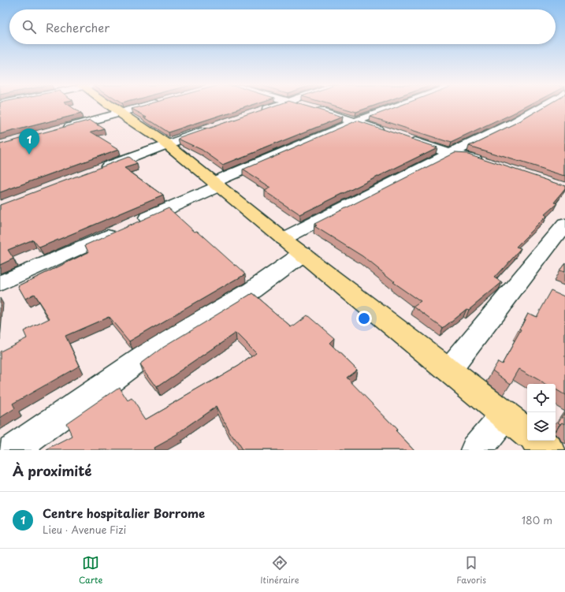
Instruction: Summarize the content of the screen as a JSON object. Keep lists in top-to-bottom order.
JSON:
{
  "page": {
    "search": "Rechercher",
    "pins": "1",
    "heading": "À proximité",
    "list": [
      {
        "mark": "1",
        "name": "Centre hospitalier Borrome",
        "note": "Lieu · Avenue Fizi",
        "value": "180 m"
      }
    ],
    "nav": ["Carte", "Itinéraire", "Favoris"]
  }
}
